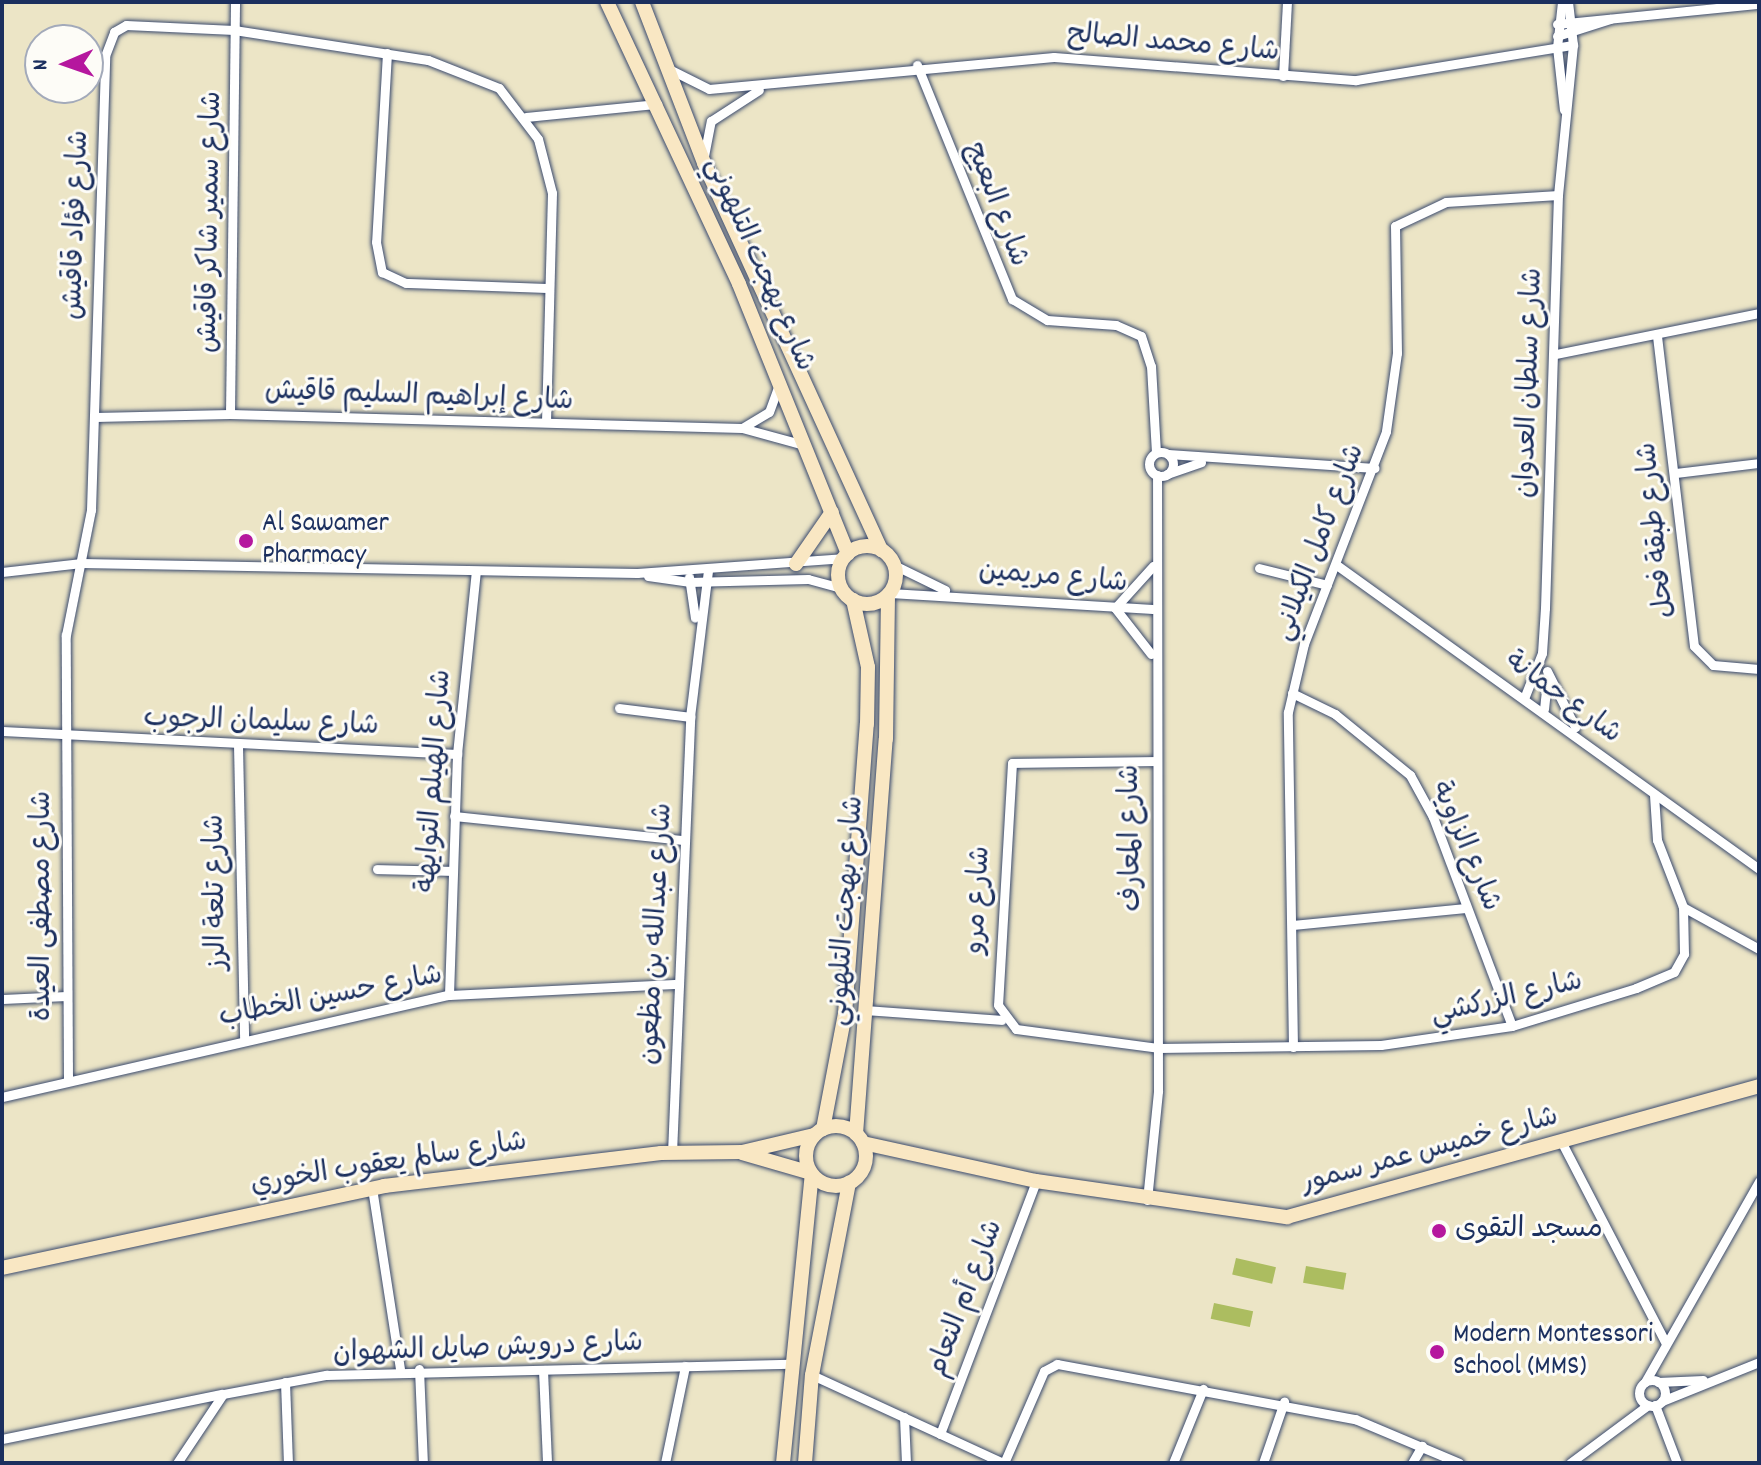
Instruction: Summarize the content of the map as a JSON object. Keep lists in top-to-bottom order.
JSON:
{
  "streets": {
    "street": [
      "شارع محمد الصالح",
      "شارع البعيج",
      "شارع سمير شاكر قاقيش",
      "شارع فؤاد قاقيش",
      "شارع بهجت التلهوني",
      "شارع سلطان العدوان",
      "شارع إبراهيم السليم قاقيش",
      "شارع طبقة فحل",
      "شارع كامل الكيلاني",
      "شارع مريمين",
      "شارع حمانة",
      "شارع سليمان الرجوب",
      "شارع الهيلم التوايهة",
      "شارع المعارف",
      "شارع الزاوية",
      "شارع تلعة الرز",
      "شارع مرو",
      "شارع مصطفى العيدة",
      "شارع عبدالله بن مظعون",
      "شارع حسين الخطاب",
      "شارع الزركشي",
      "شارع خميس عمر سمور",
      "شارع سالم يعقوب الخوري",
      "شارع أم النعام",
      "شارع درويش صايل الشهوان"
    ]
  },
  "crossings": [
    ["شارع محمد الصالح", "شارع البعيج"],
    ["شارع محمد الصالح", "شارع بهجت التلهوني"],
    ["شارع محمد الصالح", "شارع سلطان العدوان"],
    ["شارع البعيج", "شارع المعارف"],
    ["شارع سمير شاكر قاقيش", "شارع فؤاد قاقيش"],
    ["شارع سمير شاكر قاقيش", "شارع إبراهيم السليم قاقيش"],
    ["شارع فؤاد قاقيش", "شارع إبراهيم السليم قاقيش"],
    ["شارع فؤاد قاقيش", "شارع سليمان الرجوب"],
    ["شارع فؤاد قاقيش", "شارع مصطفى العيدة"],
    ["شارع بهجت التلهوني", "شارع إبراهيم السليم قاقيش"],
    ["شارع بهجت التلهوني", "شارع مريمين"],
    ["شارع بهجت التلهوني", "شارع خميس عمر سمور"],
    ["شارع بهجت التلهوني", "شارع سالم يعقوب الخوري"],
    ["شارع سلطان العدوان", "شارع كامل الكيلاني"],
    ["شارع سلطان العدوان", "شارع حمانة"],
    ["شارع كامل الكيلاني", "شارع حمانة"],
    ["شارع كامل الكيلاني", "شارع الزاوية"],
    ["شارع كامل الكيلاني", "شارع الزركشي"],
    ["شارع مريمين", "شارع المعارف"],
    ["شارع حمانة", "شارع الزركشي"],
    ["شارع سليمان الرجوب", "شارع الهيلم التوايهة"],
    ["شارع سليمان الرجوب", "شارع تلعة الرز"],
    ["شارع سليمان الرجوب", "شارع مصطفى العيدة"],
    ["شارع الهيلم التوايهة", "شارع حسين الخطاب"],
    ["شارع المعارف", "شارع مرو"],
    ["شارع المعارف", "شارع الزركشي"],
    ["شارع المعارف", "شارع خميس عمر سمور"],
    ["شارع الزاوية", "شارع الزركشي"],
    ["شارع تلعة الرز", "شارع حسين الخطاب"],
    ["شارع مصطفى العيدة", "شارع حسين الخطاب"],
    ["شارع عبدالله بن مظعون", "شارع حسين الخطاب"],
    ["شارع عبدالله بن مظعون", "شارع سالم يعقوب الخوري"],
    ["شارع خميس عمر سمور", "شارع سالم يعقوب الخوري"],
    ["شارع خميس عمر سمور", "شارع أم النعام"]
  ],
  "places": ["Al Sawamer Pharmacy", "مسجد التقوى", "Modern Montessori School (MMS)"],
  "north": "left"
}
